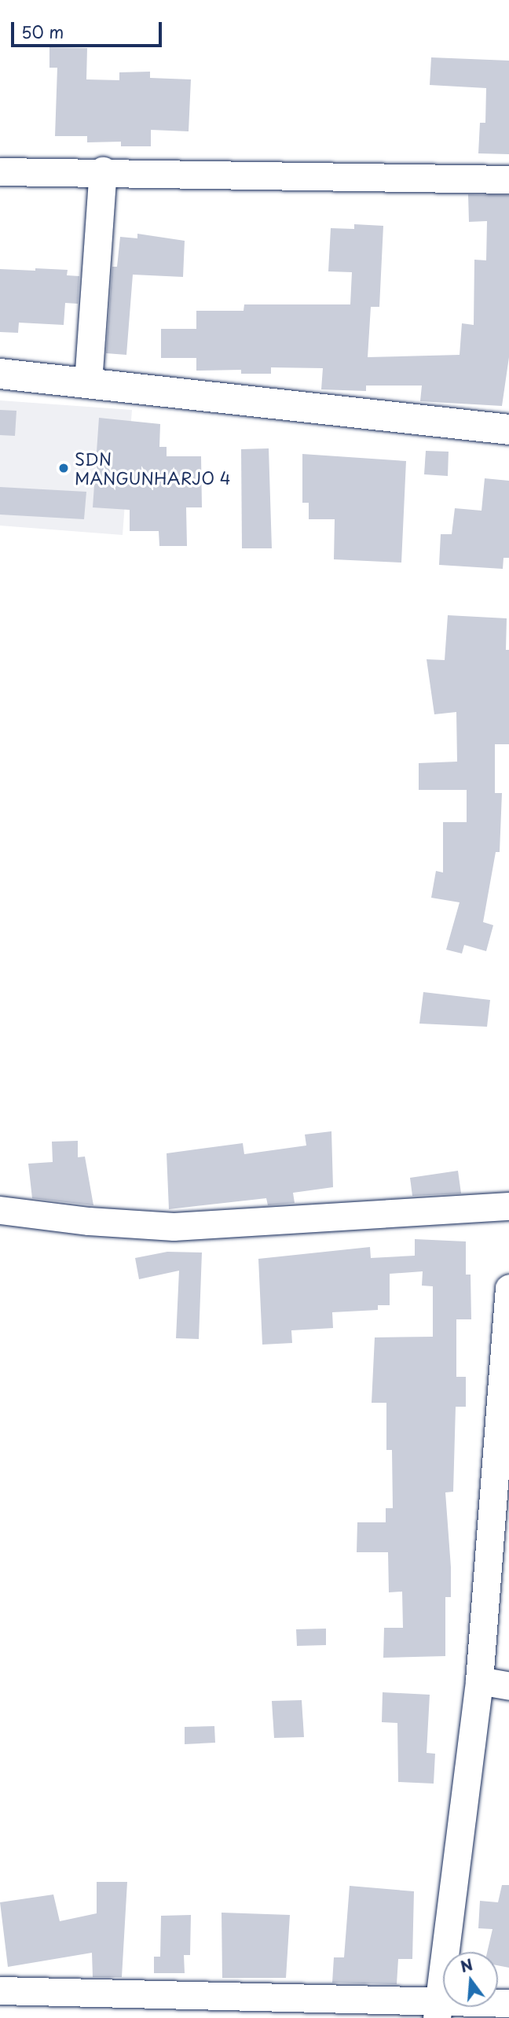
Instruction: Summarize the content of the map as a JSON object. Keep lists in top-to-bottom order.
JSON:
{
  "places": ["SDN MANGUNHARJO 4"],
  "scale_bar": "50 m",
  "north": "top"
}
